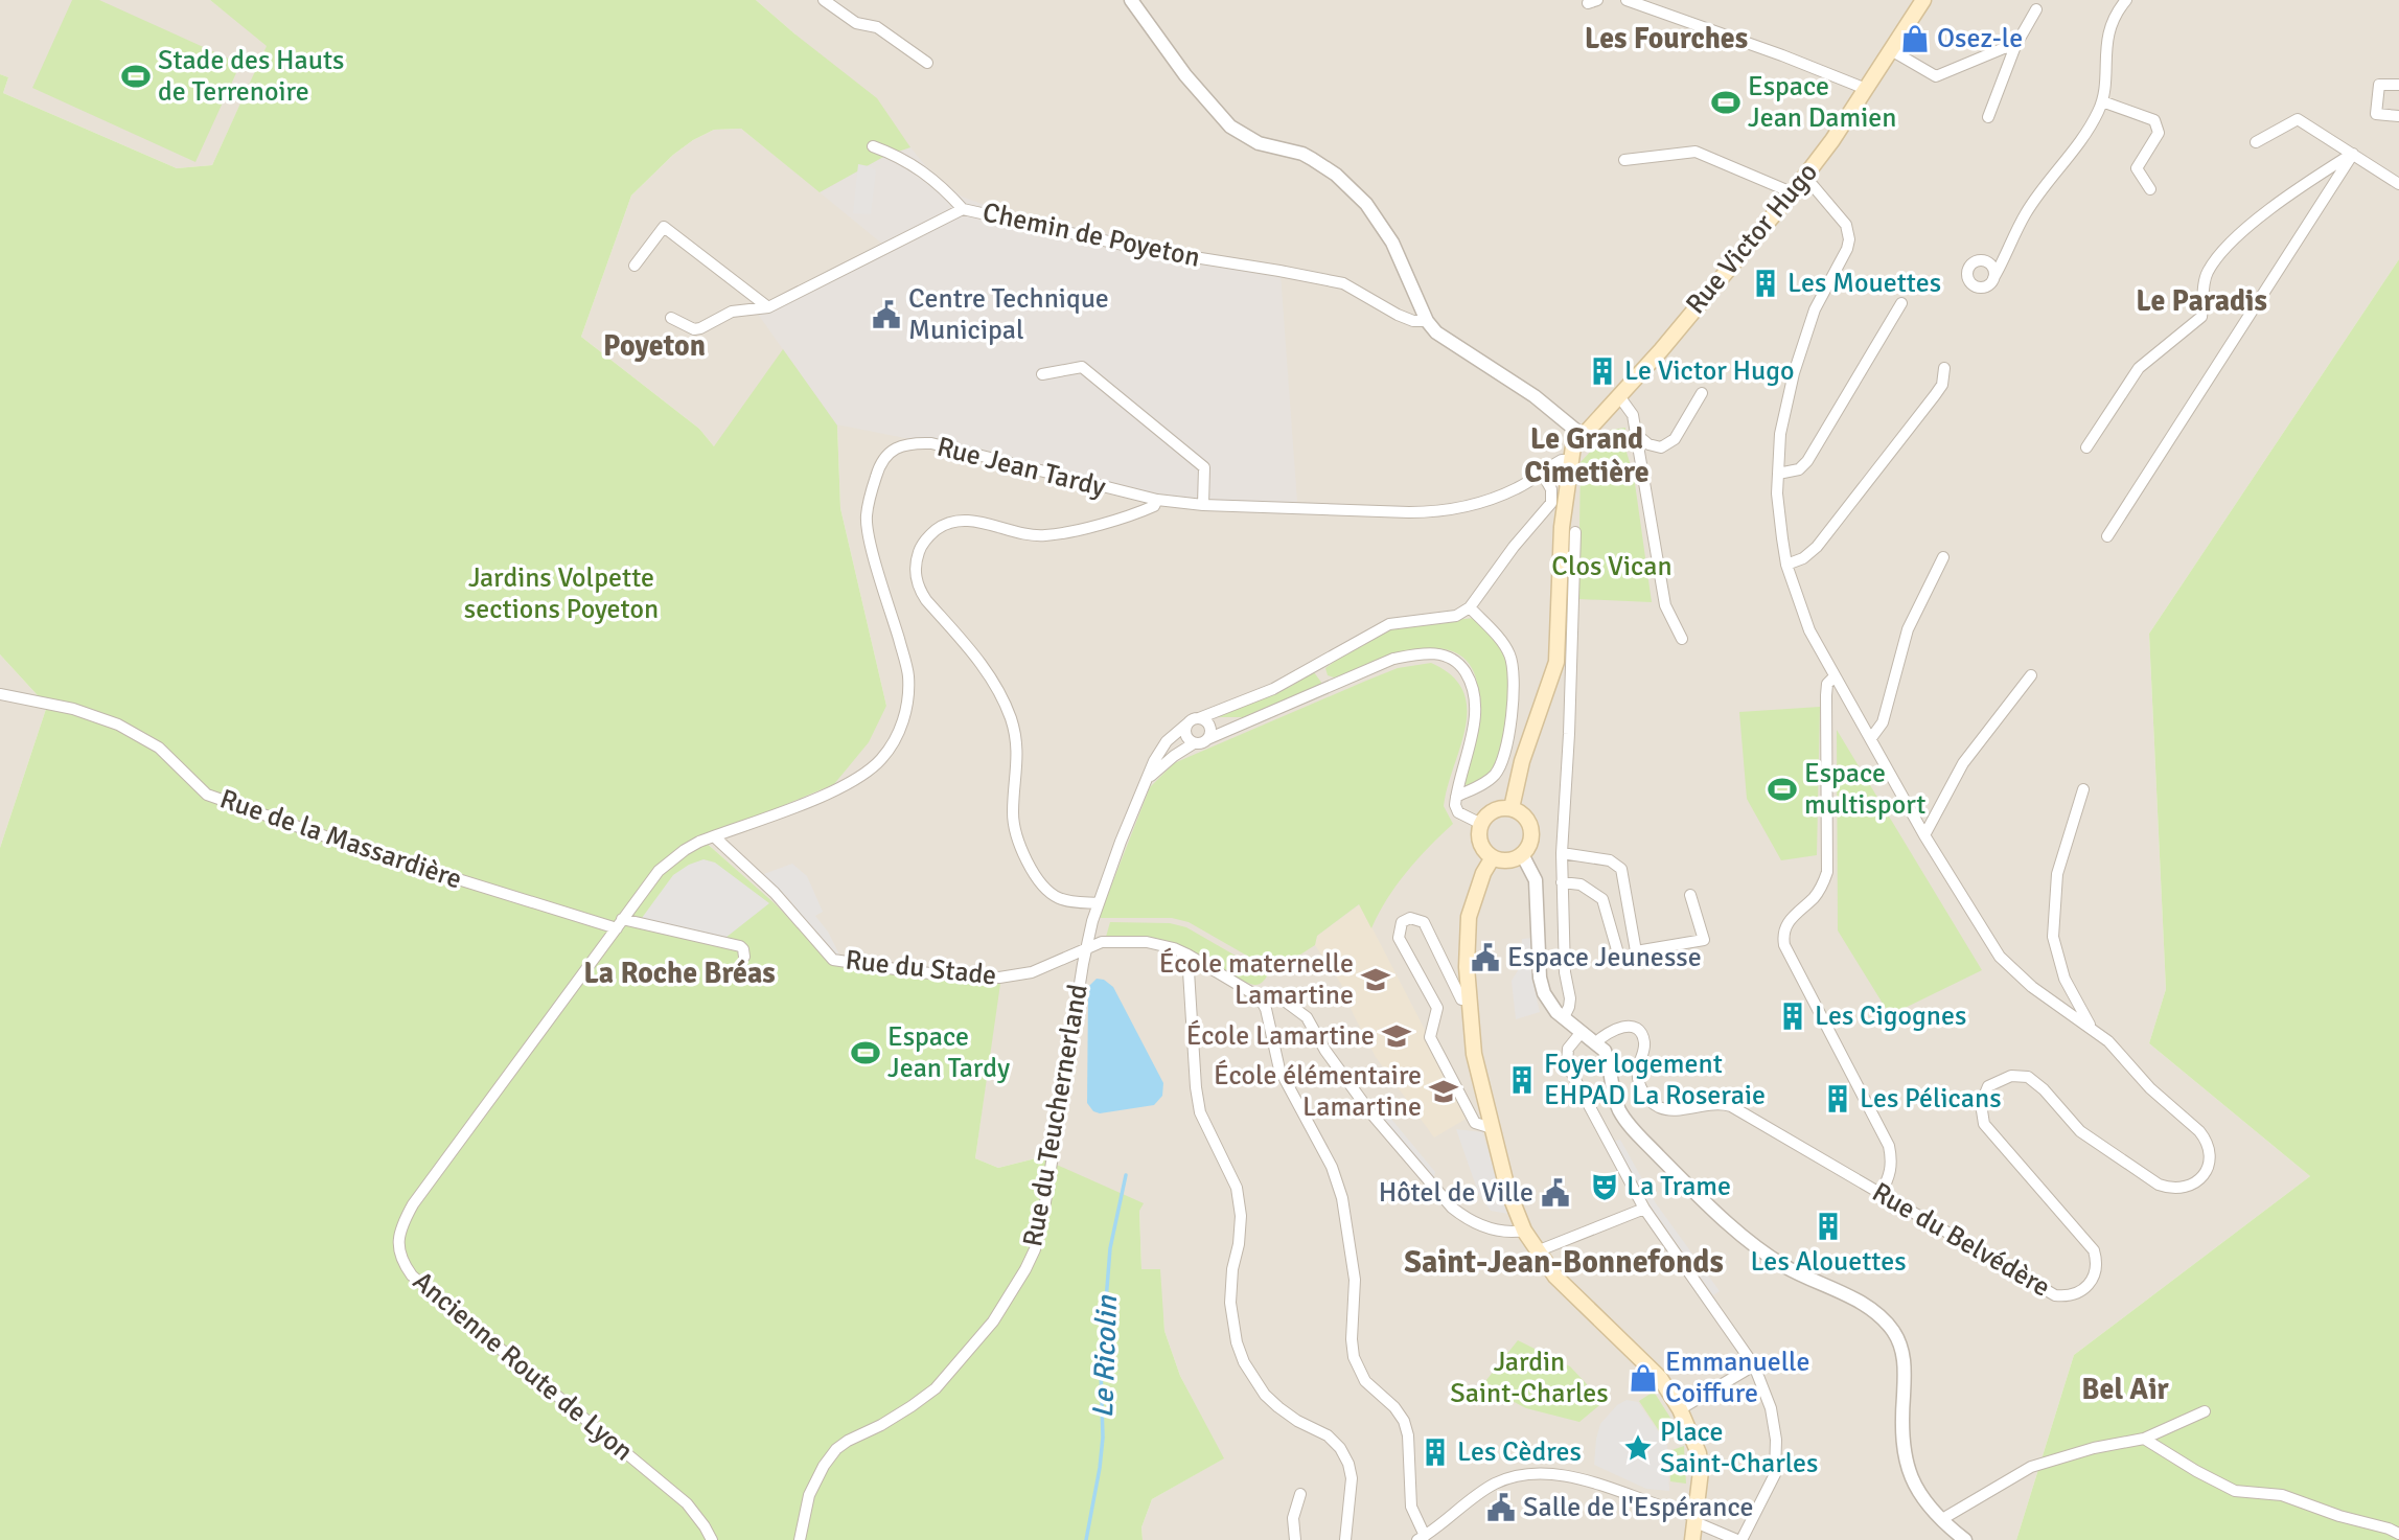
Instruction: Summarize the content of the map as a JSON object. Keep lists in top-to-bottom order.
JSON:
{
  "streets": {
    "main road": ["Rue Victor Hugo"],
    "street": [
      "Chemin de Poyeton",
      "Rue Jean Tardy",
      "Rue de la Massardière",
      "Rue du Stade",
      "Rue du Teuchernerland",
      "Rue du Belvédère",
      "Ancienne Route de Lyon"
    ]
  },
  "crossings": [
    ["Rue Victor Hugo", "Rue Jean Tardy"],
    ["Rue Jean Tardy", "Rue de la Massardière"],
    ["Rue Jean Tardy", "Rue du Stade"],
    ["Rue Jean Tardy", "Ancienne Route de Lyon"],
    ["Rue de la Massardière", "Ancienne Route de Lyon"],
    ["Rue du Stade", "Rue du Teuchernerland"]
  ],
  "districts": [
    "Les Fourches",
    "Le Paradis",
    "Poyeton",
    "Le Grand Cimetière",
    "La Roche Bréas",
    "Saint-Jean-Bonnefonds",
    "Bel Air"
  ],
  "water": ["Le Ricolin"],
  "parks": ["Clos Vican", "Jardins Volpette sections Poyeton", "Jardin Saint-Charles"],
  "places": {
    "shop": ["Osez-le", "Emmanuelle Coiffure"],
    "sports": [
      "Stade des Hauts de Terrenoire",
      "Espace Jean Damien",
      "Espace multisport",
      "Espace Jean Tardy"
    ],
    "building": [
      "Les Mouettes",
      "Le Victor Hugo",
      "Les Cigognes",
      "Foyer logement EHPAD La Roseraie",
      "Les Pélicans",
      "Les Alouettes",
      "Les Cèdres"
    ],
    "public building": [
      "Centre Technique Municipal",
      "Espace Jeunesse",
      "Hôtel de Ville",
      "Salle de l'Espérance"
    ],
    "school or university": ["École maternelle Lamartine", "École Lamartine", "École élémentaire Lamartine"],
    "theatre": ["La Trame"],
    "place": ["Place Saint-Charles"]
  }
}
